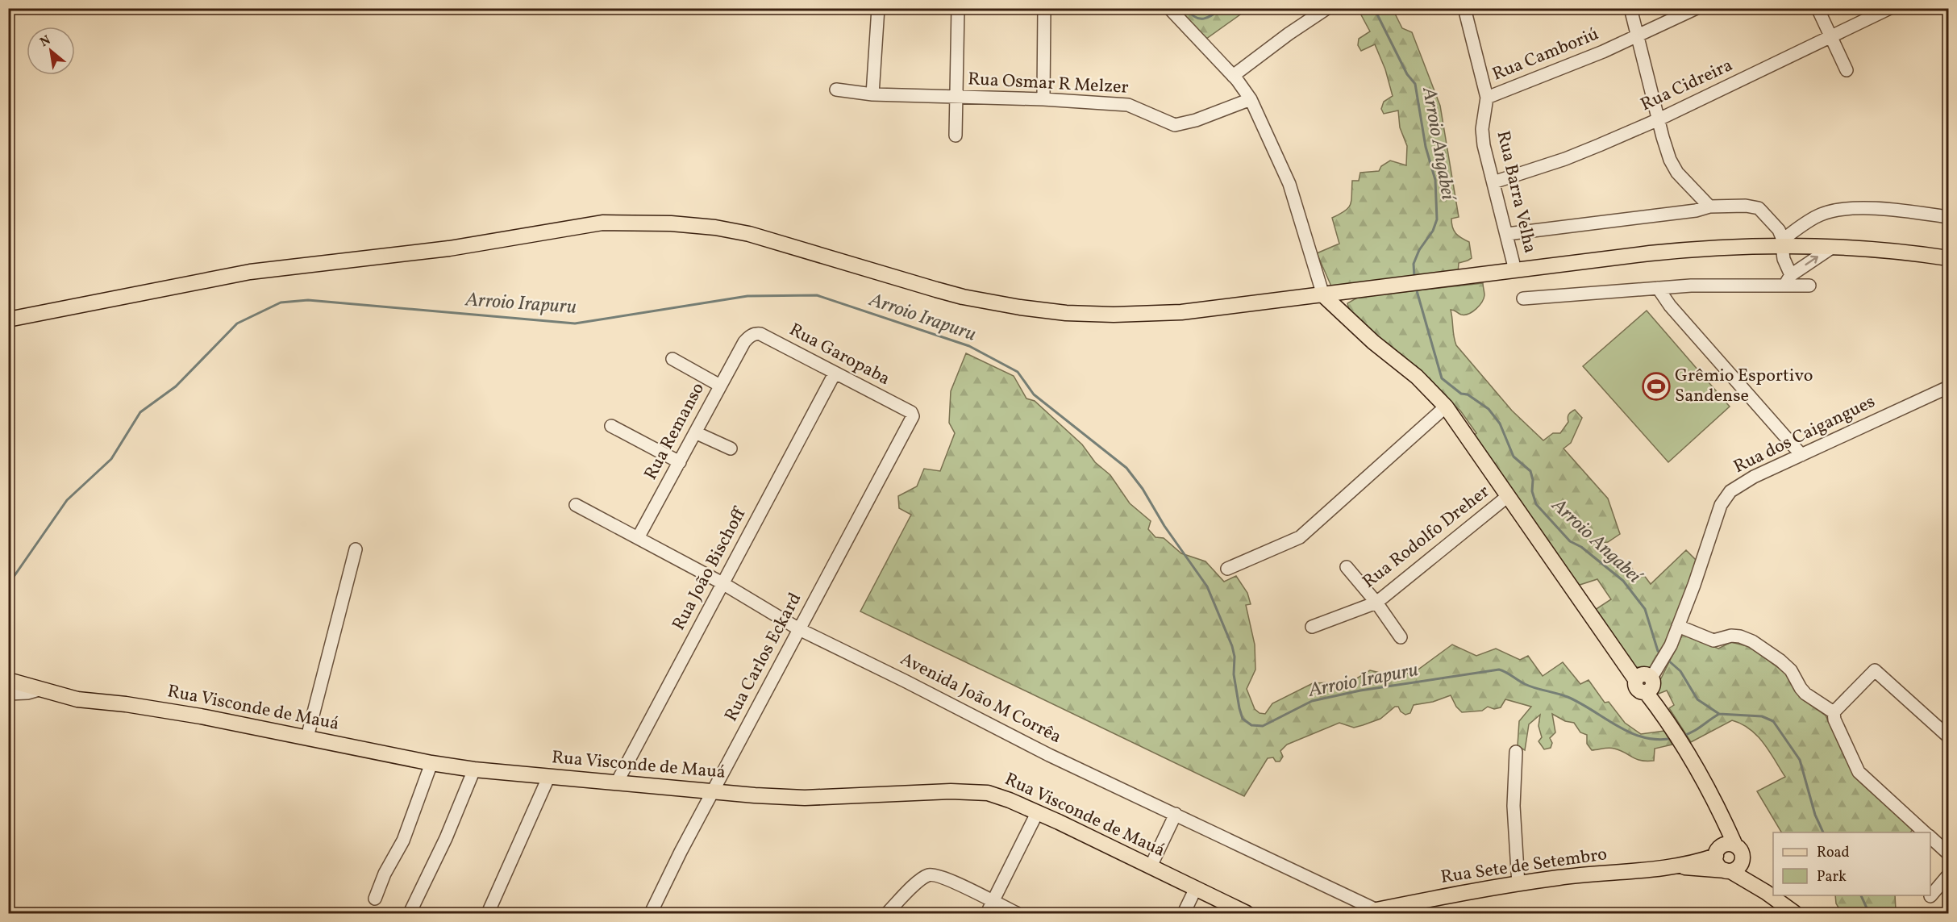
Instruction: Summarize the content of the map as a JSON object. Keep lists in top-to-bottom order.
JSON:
{
  "streets": {
    "main road": ["Rua Visconde de Mauá", "Rua Sete de Setembro"],
    "street": [
      "Rua Camboriú",
      "Rua Osmar R Melzer",
      "Rua Cidreira",
      "Rua Barra Velha",
      "Rua Garopaba",
      "Rua Remanso",
      "Rua dos Caigangues",
      "Rua Rodolfo Dreher",
      "Rua João Bischoff",
      "Rua Carlos Eckard",
      "Avenida João M Corrêa"
    ]
  },
  "crossings": [
    ["Rua Camboriú", "Rua Barra Velha"],
    ["Rua Cidreira", "Rua Barra Velha"],
    ["Rua Garopaba", "Rua Remanso"],
    ["Rua Garopaba", "Rua João Bischoff"],
    ["Rua Garopaba", "Rua Carlos Eckard"],
    ["Rua Remanso", "Avenida João M Corrêa"],
    ["Rua dos Caigangues", "Rua Sete de Setembro"],
    ["Rua João Bischoff", "Avenida João M Corrêa"],
    ["Rua João Bischoff", "Rua Visconde de Mauá"],
    ["Rua Carlos Eckard", "Avenida João M Corrêa"],
    ["Rua Carlos Eckard", "Rua Visconde de Mauá"],
    ["Avenida João M Corrêa", "Rua Sete de Setembro"]
  ],
  "water": ["Arroio Angabeí", "Arroio Irapuru"],
  "places": {
    "sports": ["Grêmio Esportivo Sandense"]
  },
  "legend": ["Road", "Park"],
  "north": "top left"
}
